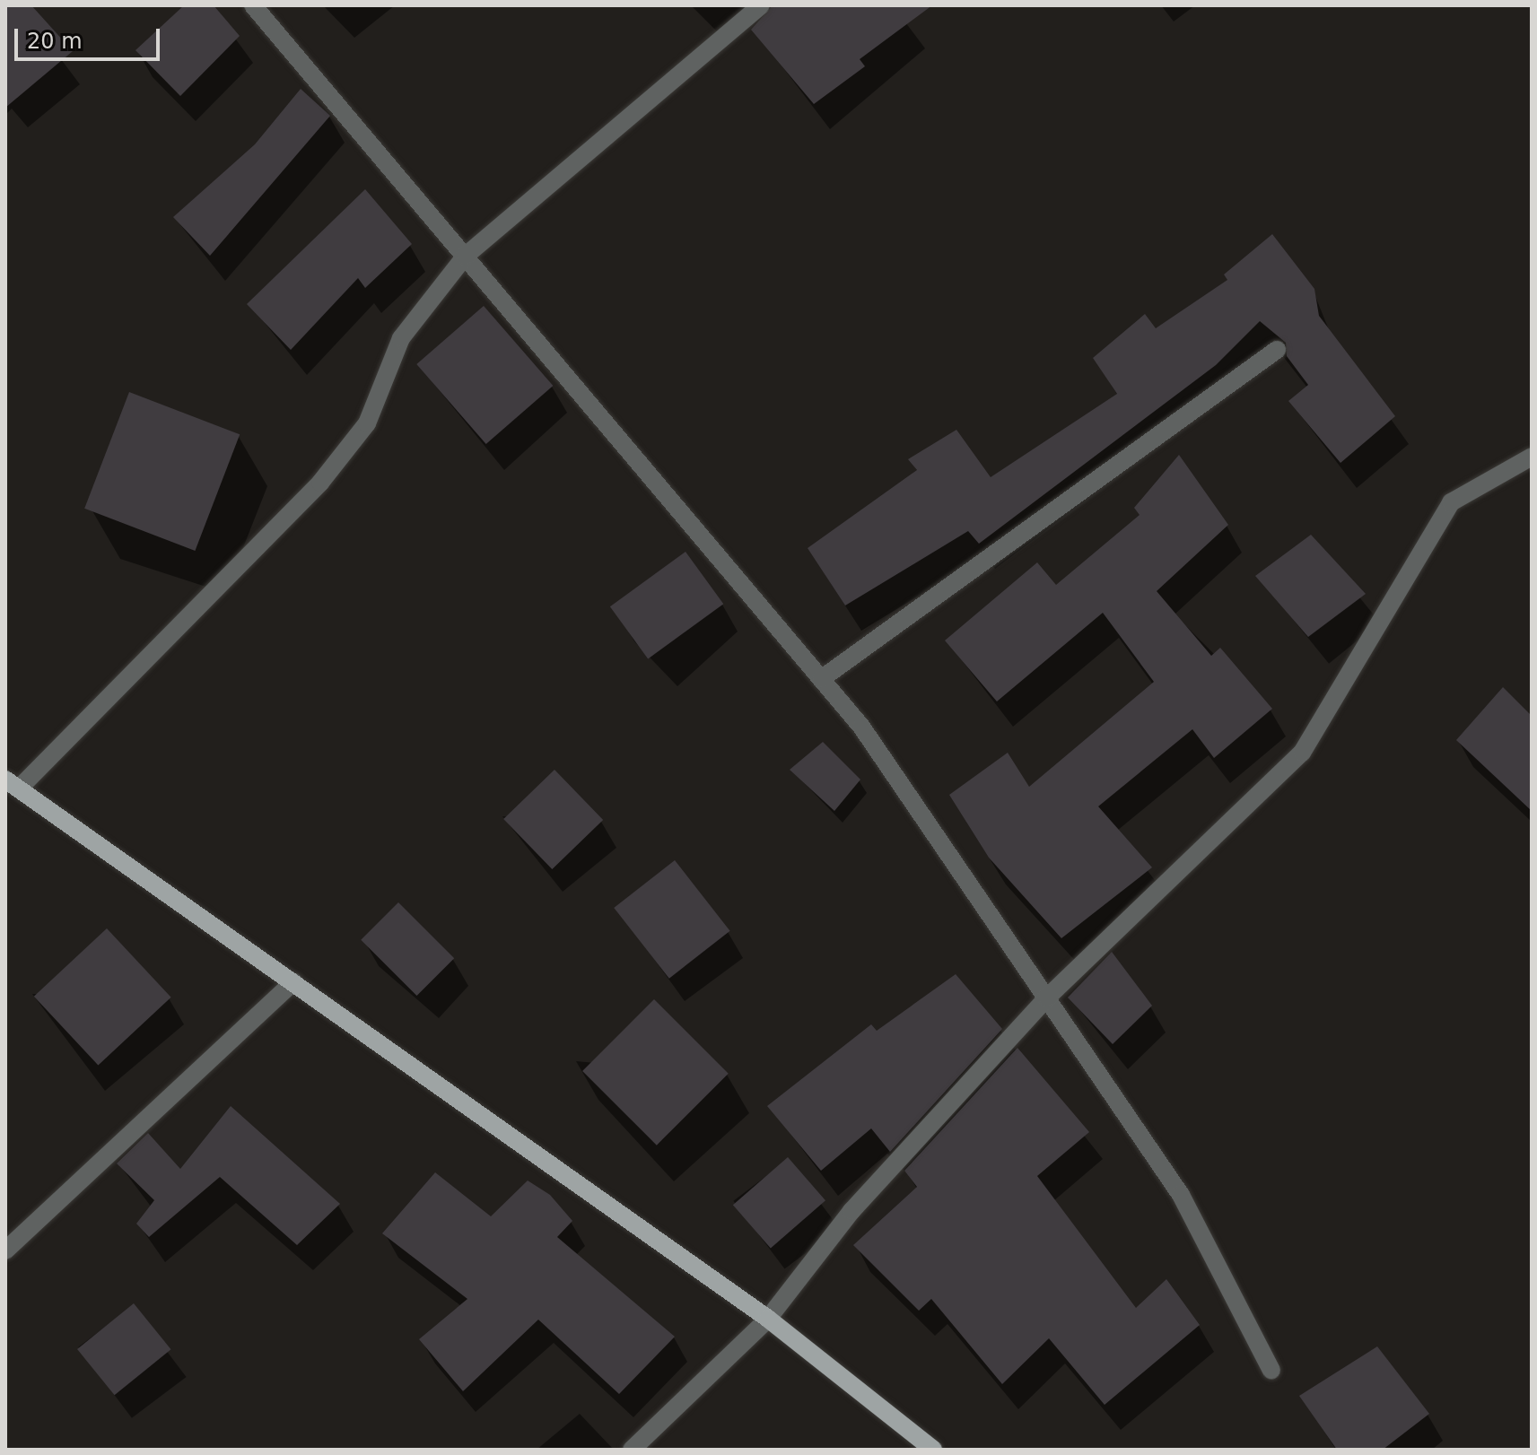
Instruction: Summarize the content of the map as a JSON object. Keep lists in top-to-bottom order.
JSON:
{
  "scale_bar": "20 m"
}
